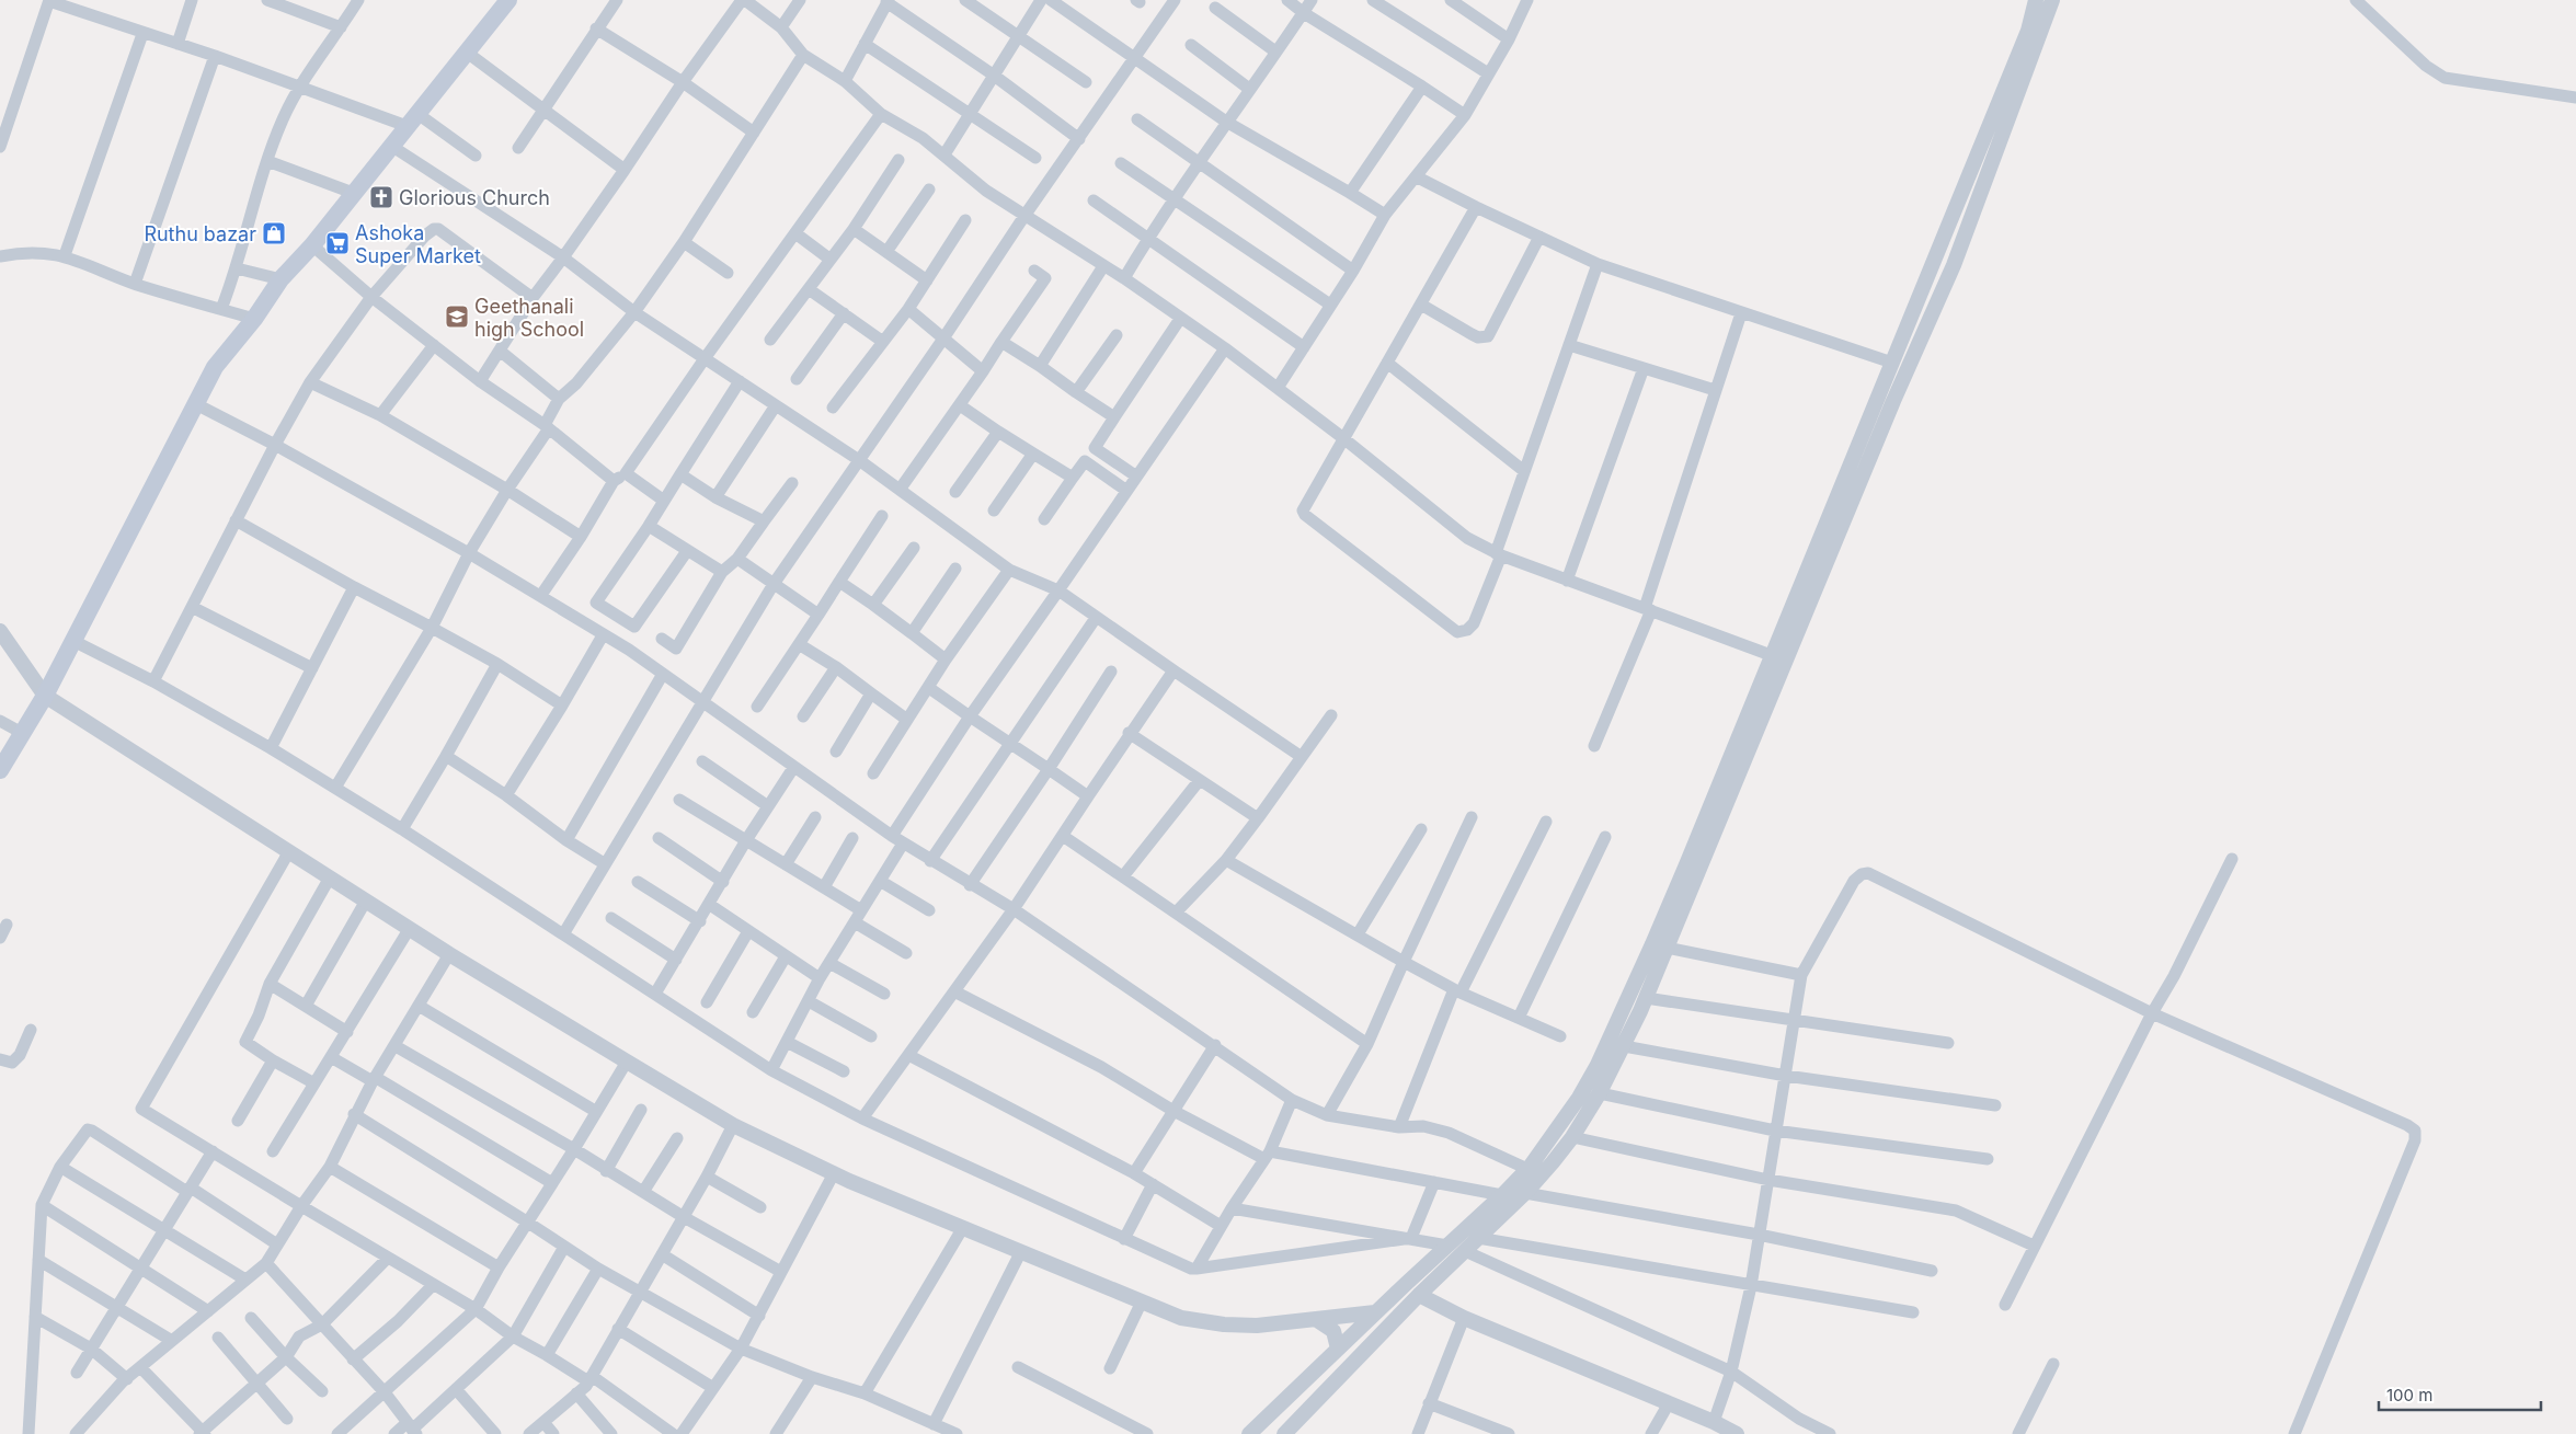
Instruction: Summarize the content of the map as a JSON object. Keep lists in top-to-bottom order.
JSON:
{
  "places": {
    "church": ["Glorious Church"],
    "shop": ["Ruthu bazar"],
    "supermarket": ["Ashoka Super Market"],
    "school or university": ["Geethanali high School"]
  },
  "scale_bar": "100 m"
}
